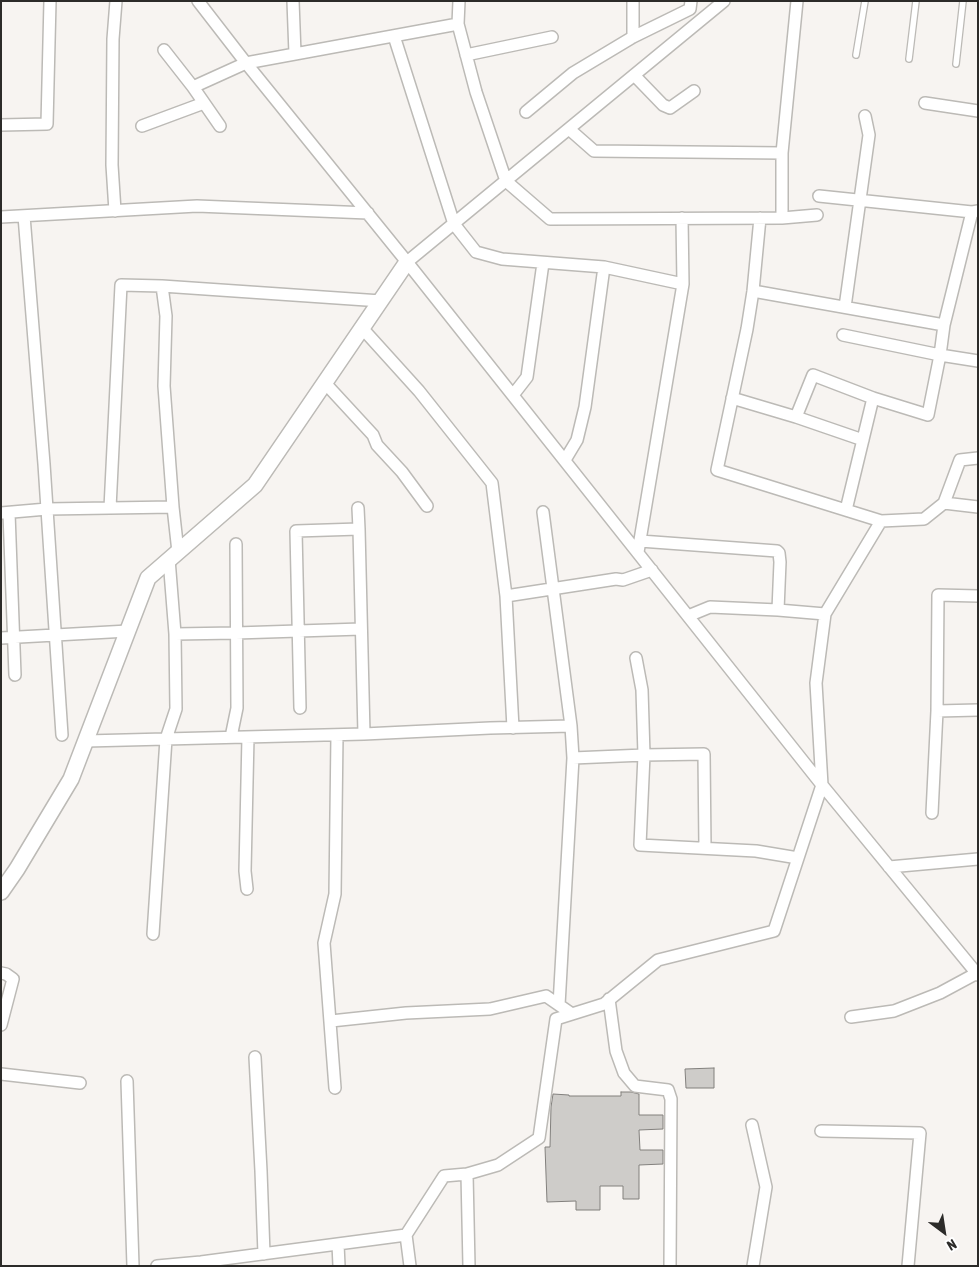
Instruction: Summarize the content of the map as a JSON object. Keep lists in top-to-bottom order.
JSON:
{
  "north": "bottom right"
}
